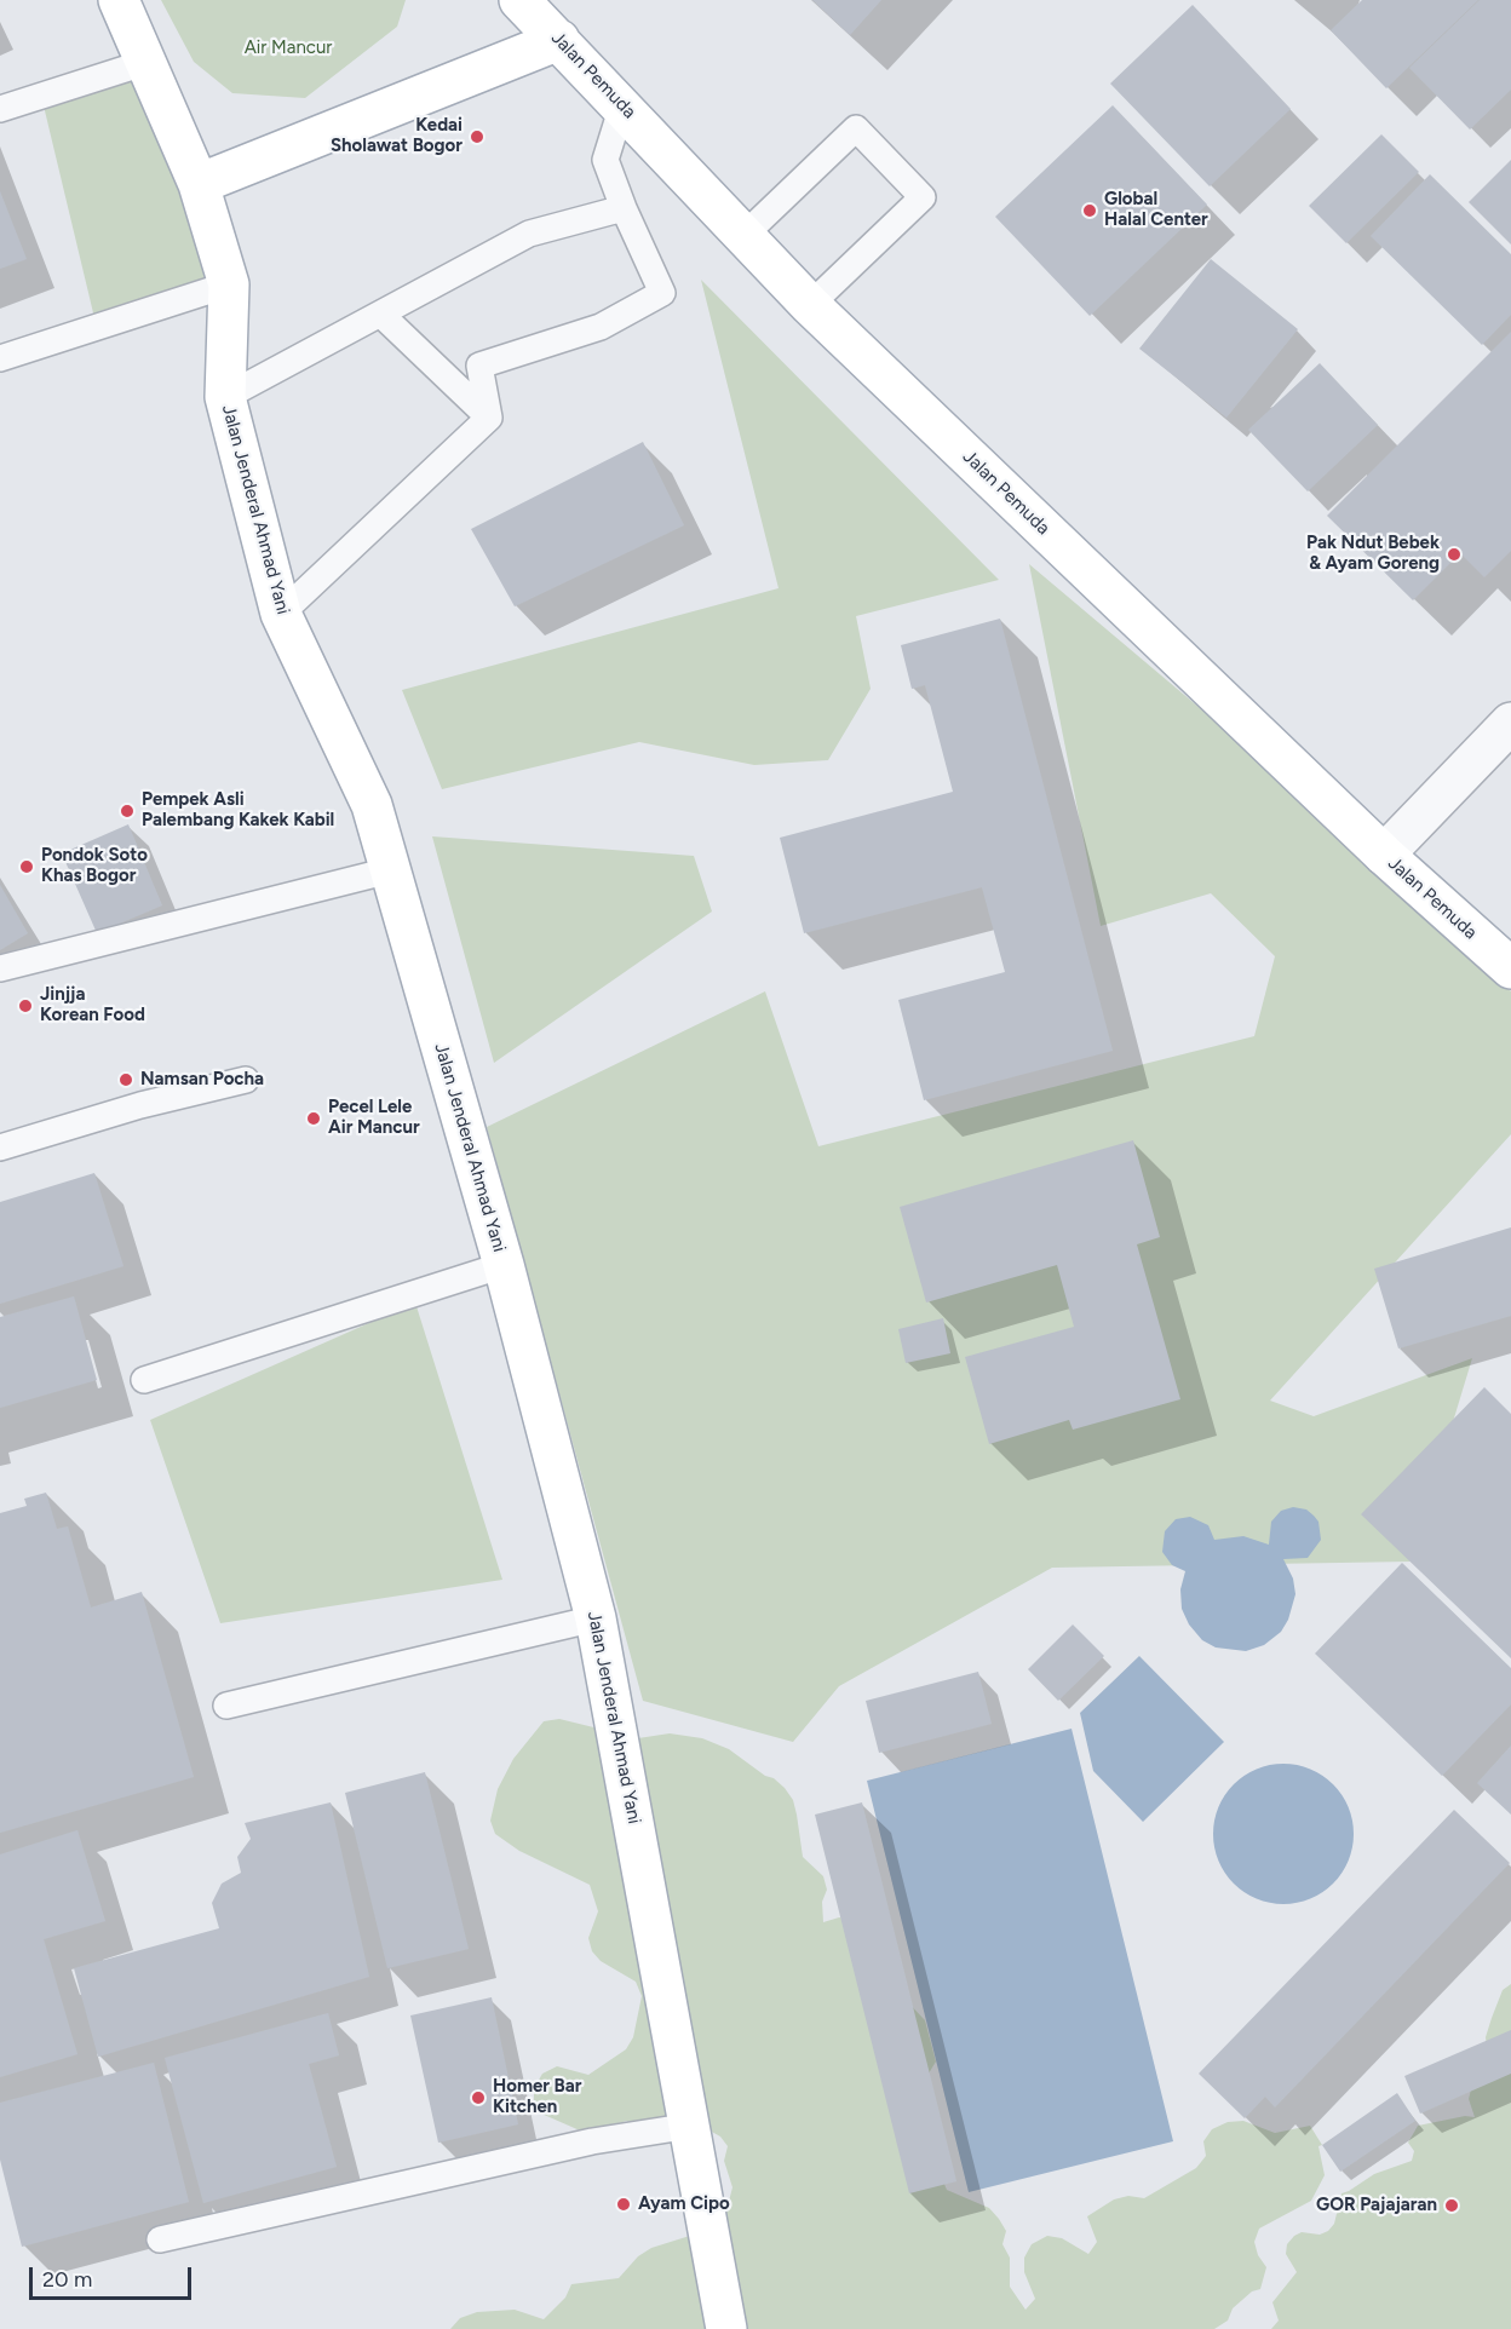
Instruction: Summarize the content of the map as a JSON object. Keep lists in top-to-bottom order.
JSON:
{
  "streets": {
    "main road": ["Jalan Pemuda", "Jalan Jenderal Ahmad Yani"]
  },
  "parks": ["Air Mancur"],
  "places": [
    "Kedai Sholawat Bogor",
    "Global Halal Center",
    "Pak Ndut Bebek & Ayam Goreng",
    "Pempek Asli Palembang Kakek Kabil",
    "Pondok Soto Khas Bogor",
    "Jinjja Korean Food",
    "Namsan Pocha",
    "Pecel Lele Air Mancur",
    "Homer Bar Kitchen",
    "Ayam Cipo",
    "GOR Pajajaran"
  ],
  "scale_bar": "20 m"
}
